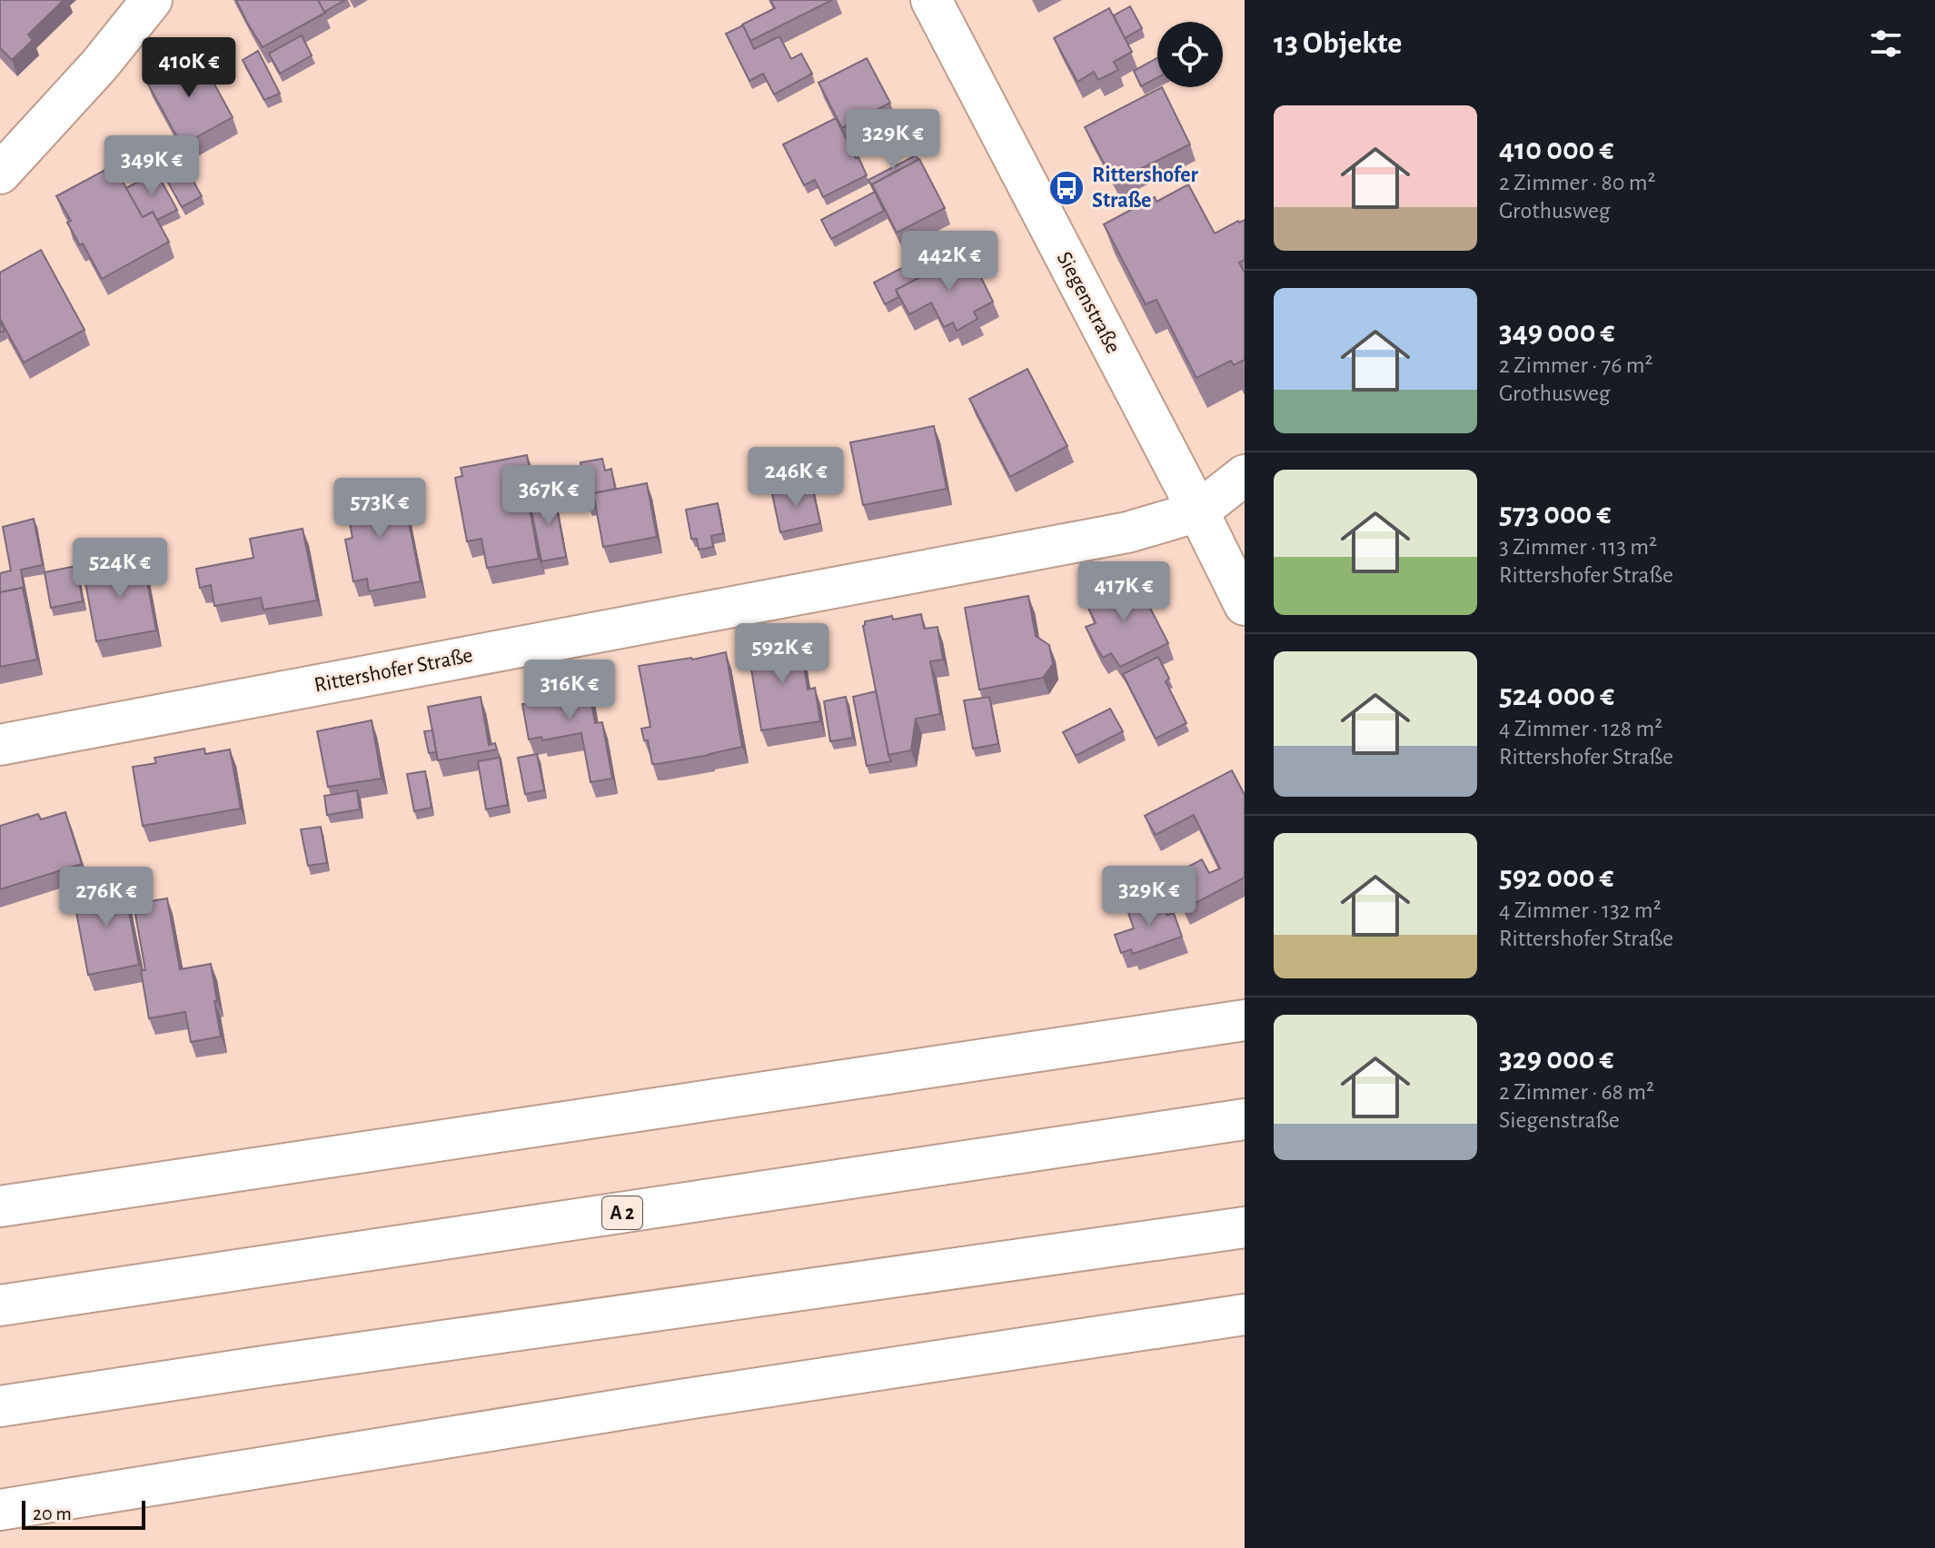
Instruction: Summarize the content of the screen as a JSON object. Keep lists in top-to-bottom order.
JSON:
{
  "streets": {
    "main road": ["Siegenstraße", "Rittershofer Straße", "A 2"]
  },
  "crossings": [
    ["Siegenstraße", "Rittershofer Straße"]
  ],
  "places": {
    "bus stop": ["Rittershofer Straße"]
  },
  "scale_bar": "20 m",
  "page": {
    "heading": "13 Objekte",
    "price": [
      "410K €",
      "329K €",
      "349K €",
      "442K €",
      "246K €",
      "367K €",
      "573K €",
      "524K €",
      "417K €",
      "592K €",
      "316K €",
      "329K €",
      "276K €"
    ],
    "list": [
      {
        "name": "410 000 €",
        "note": "2 Zimmer · 80 m² · Grothusweg"
      },
      {
        "name": "349 000 €",
        "note": "2 Zimmer · 76 m² · Grothusweg"
      },
      {
        "name": "573 000 €",
        "note": "3 Zimmer · 113 m² · Rittershofer Straße"
      },
      {
        "name": "524 000 €",
        "note": "4 Zimmer · 128 m² · Rittershofer Straße"
      },
      {
        "name": "592 000 €",
        "note": "4 Zimmer · 132 m² · Rittershofer Straße"
      },
      {
        "name": "329 000 €",
        "note": "2 Zimmer · 68 m² · Siegenstraße"
      }
    ],
    "scale": "20 m"
  }
}
